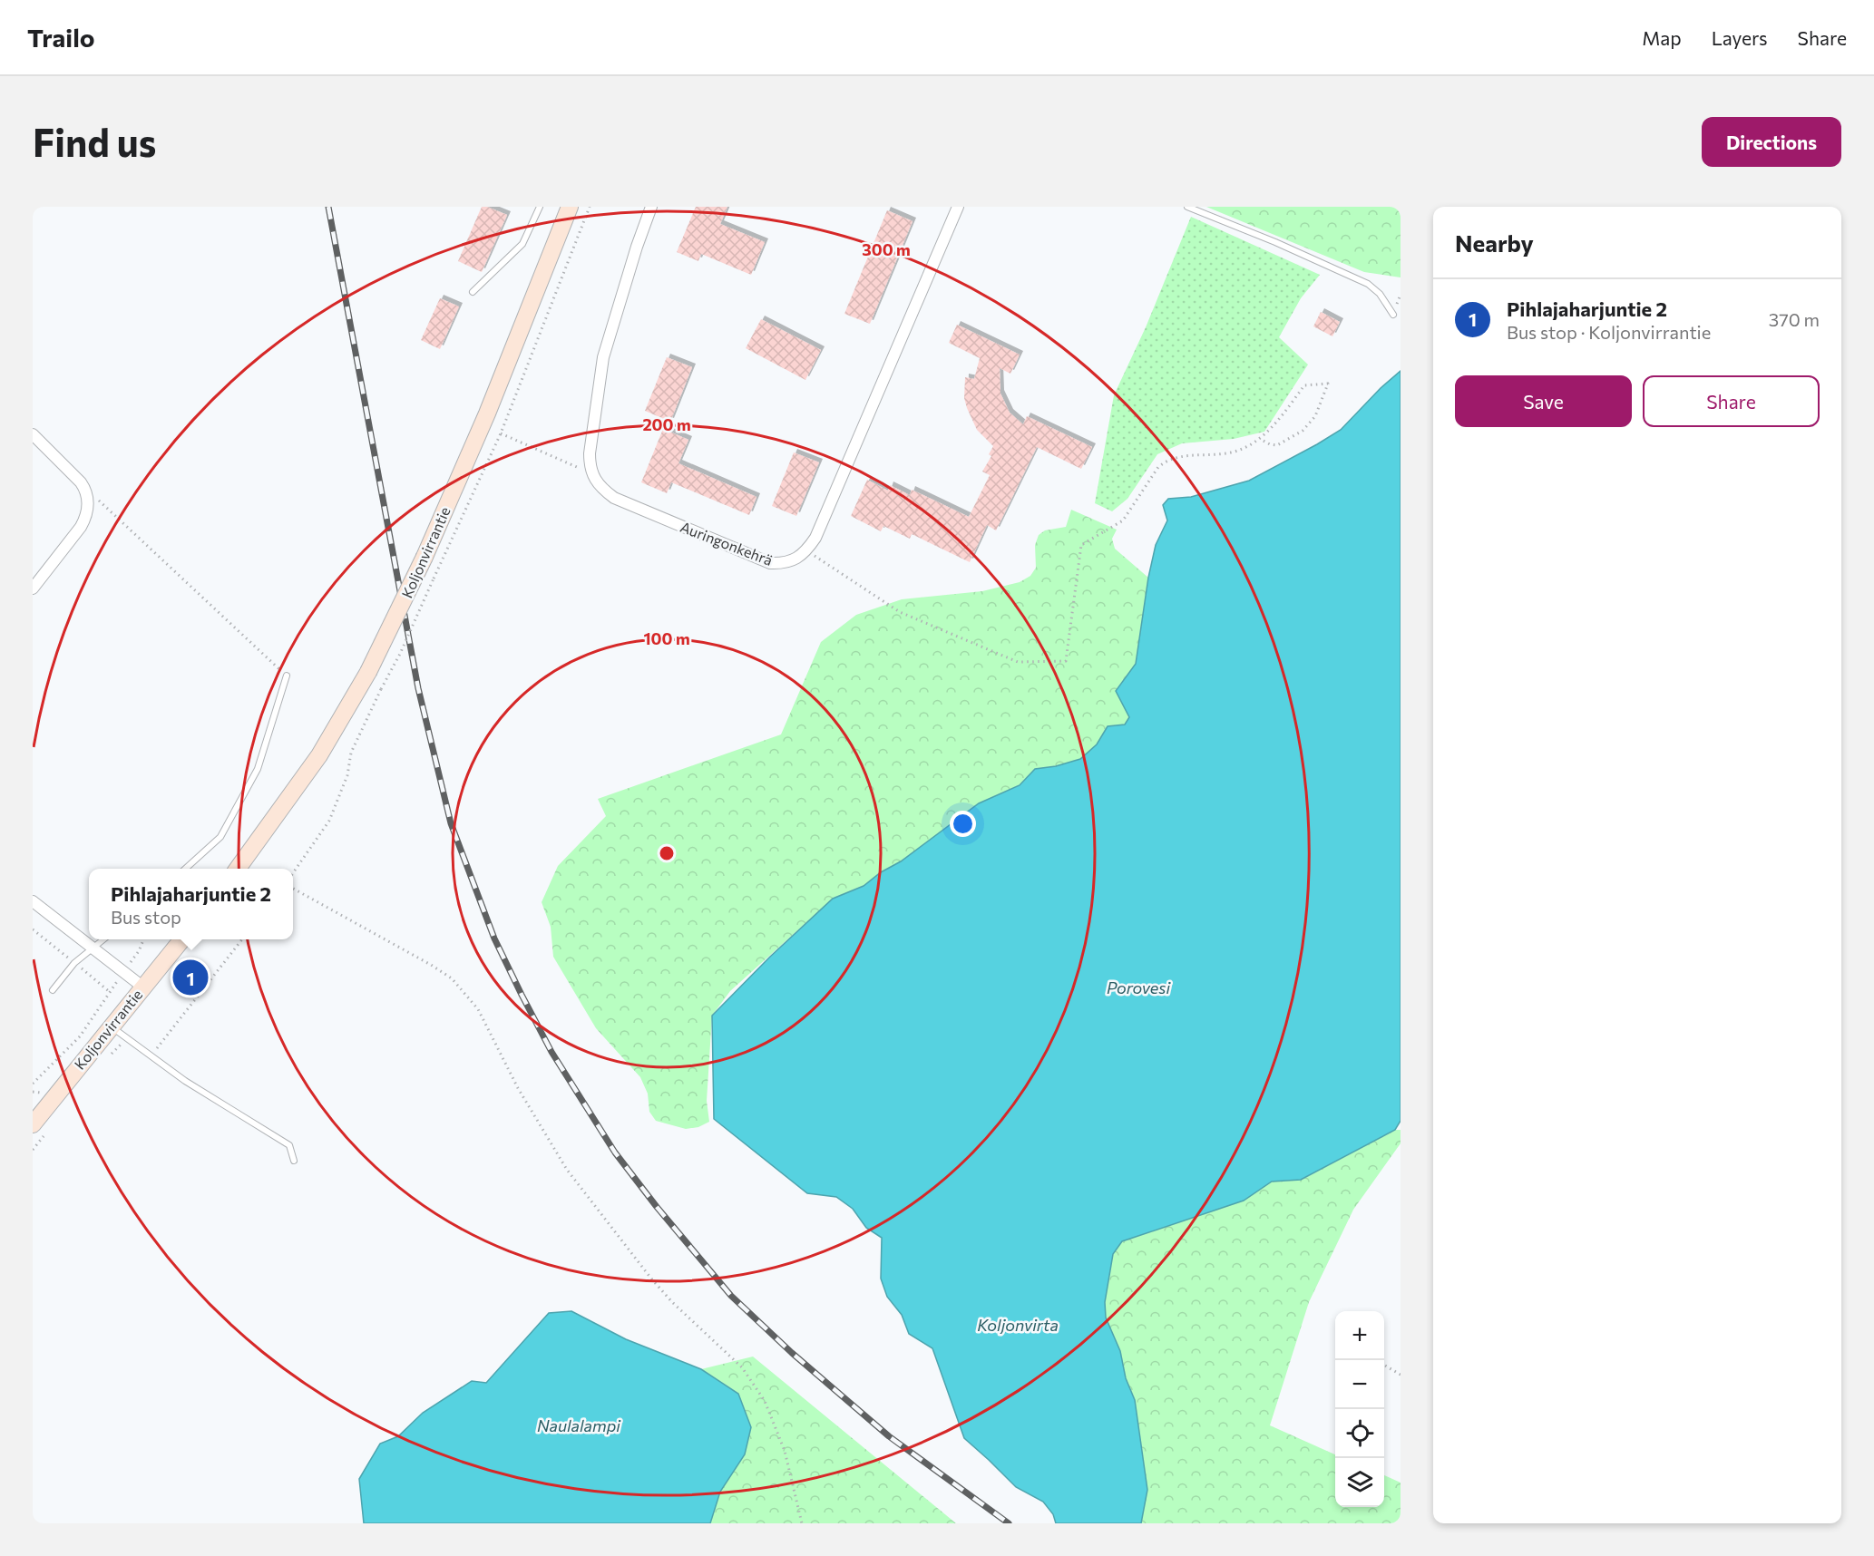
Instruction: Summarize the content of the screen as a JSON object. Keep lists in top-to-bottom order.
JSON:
{
  "streets": {
    "main road": ["Koljonvirrantie"],
    "street": ["Auringonkehrä"]
  },
  "water": ["Porovesi", "Koljonvirta", "Naulalampi"],
  "page": {
    "header": "Trailo",
    "nav": ["Map", "Layers", "Share"],
    "buttons": [
      "Directions",
      ["Save", "Share"]
    ],
    "title": "Find us",
    "heading": "Nearby",
    "list": [
      {
        "mark": "1",
        "name": "Pihlajaharjuntie 2",
        "note": "Bus stop · Koljonvirrantie",
        "value": "370 m"
      }
    ],
    "popup": ["Pihlajaharjuntie 2", "Bus stop"],
    "pins": "1",
    "map_buttons": ["+", "−"]
  },
  "rings": ["300 m", "200 m", "100 m"]
}
